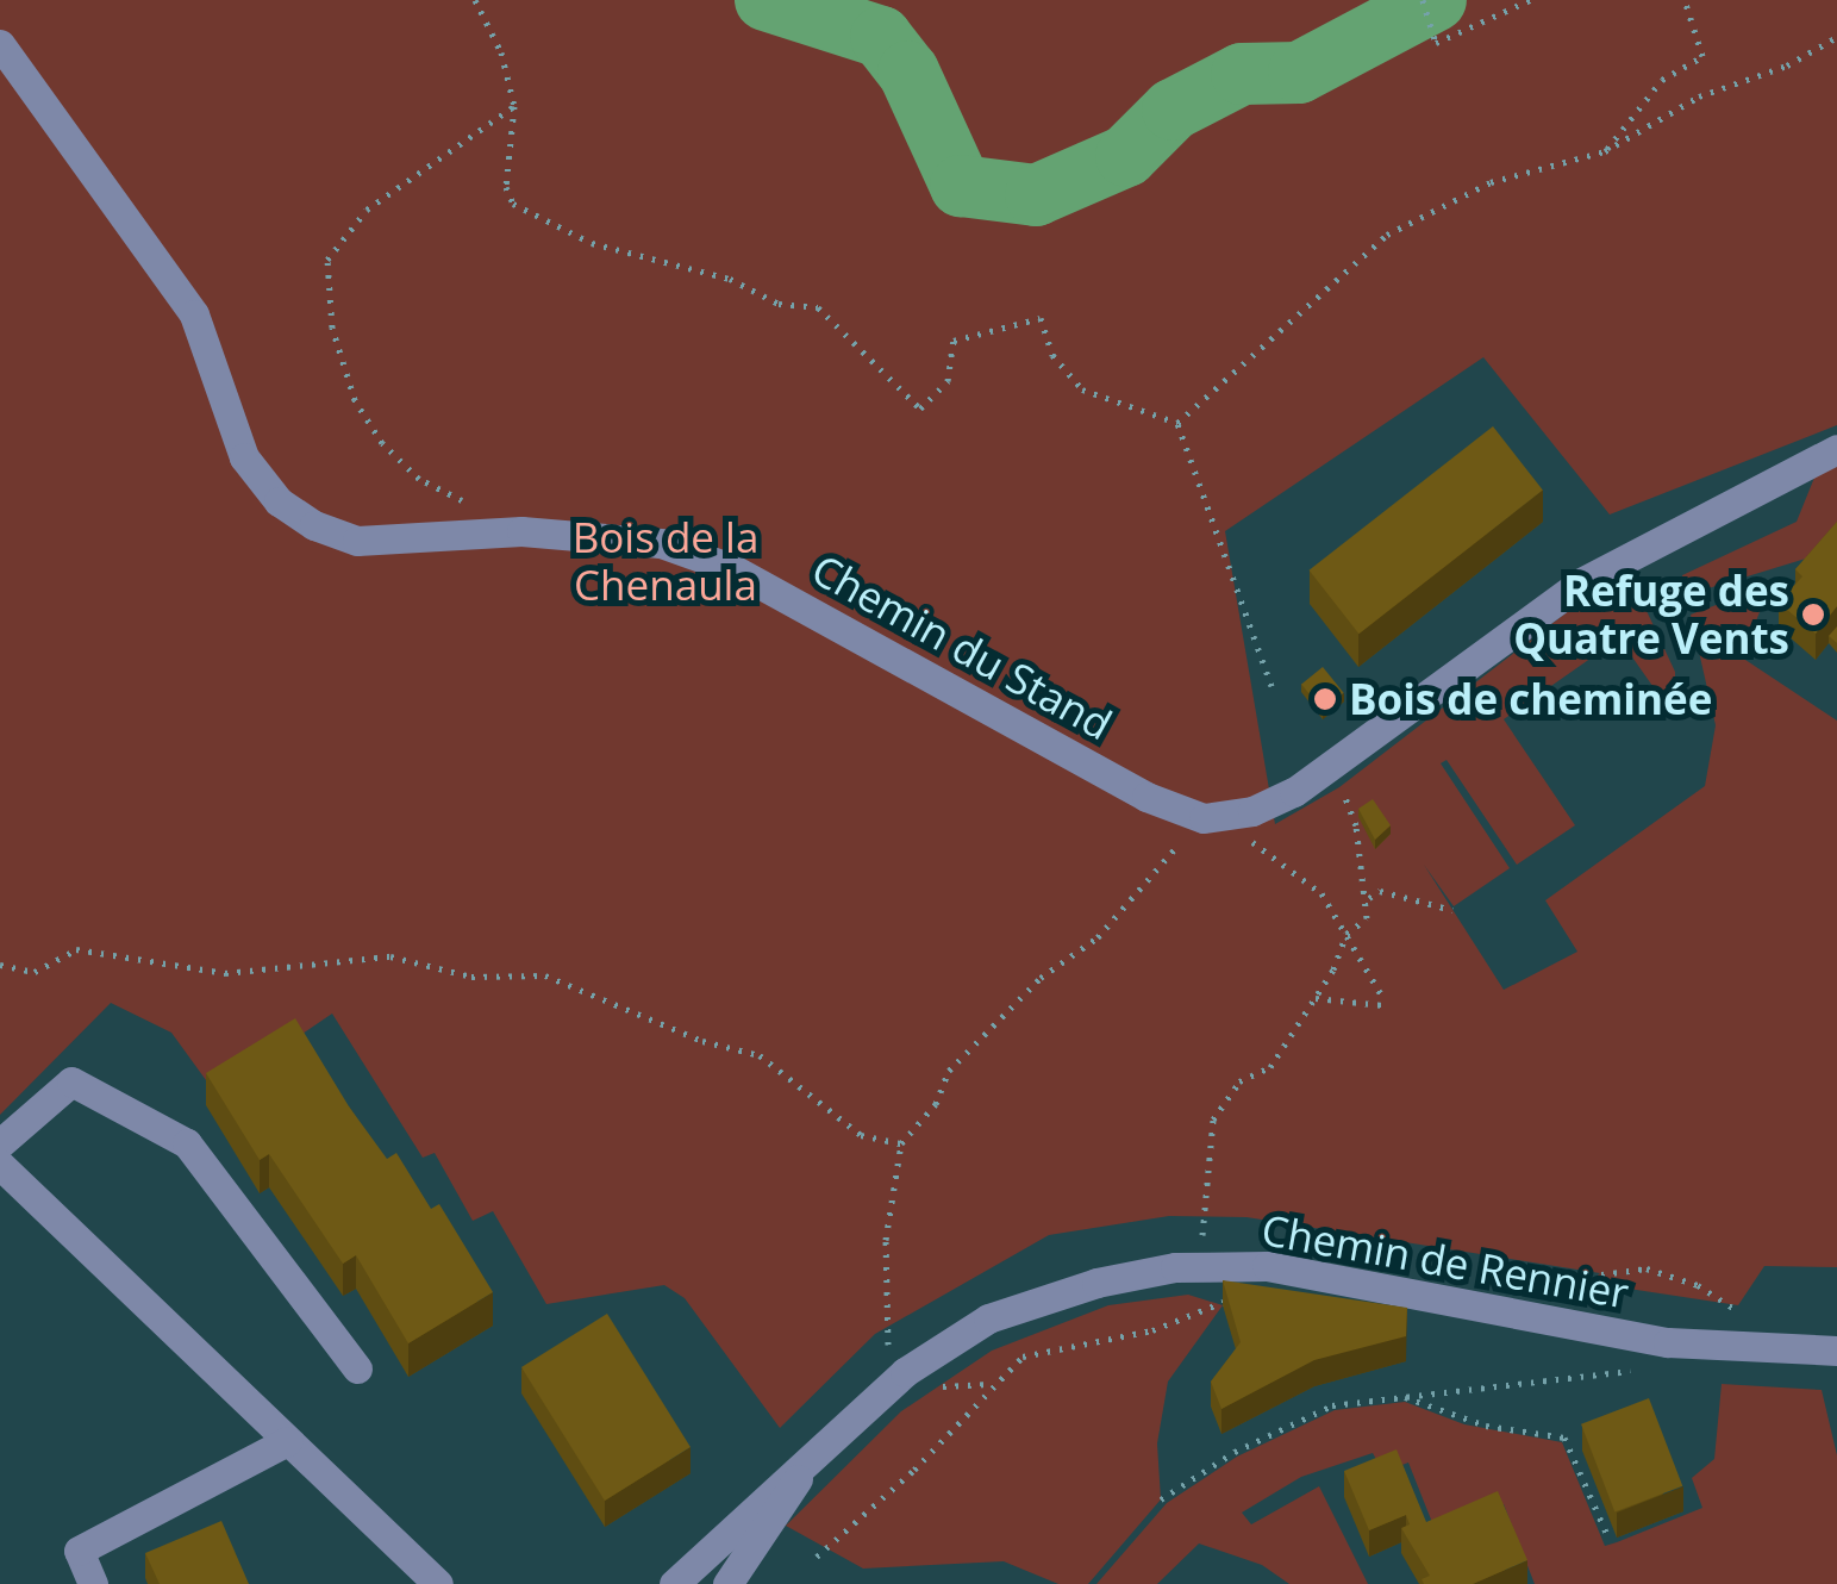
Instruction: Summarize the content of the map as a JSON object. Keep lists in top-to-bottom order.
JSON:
{
  "streets": {
    "street": ["Chemin du Stand", "Chemin de Rennier"]
  },
  "parks": ["Bois de la Chenaula"],
  "places": ["Refuge des Quatre Vents", "Bois de cheminée"]
}
